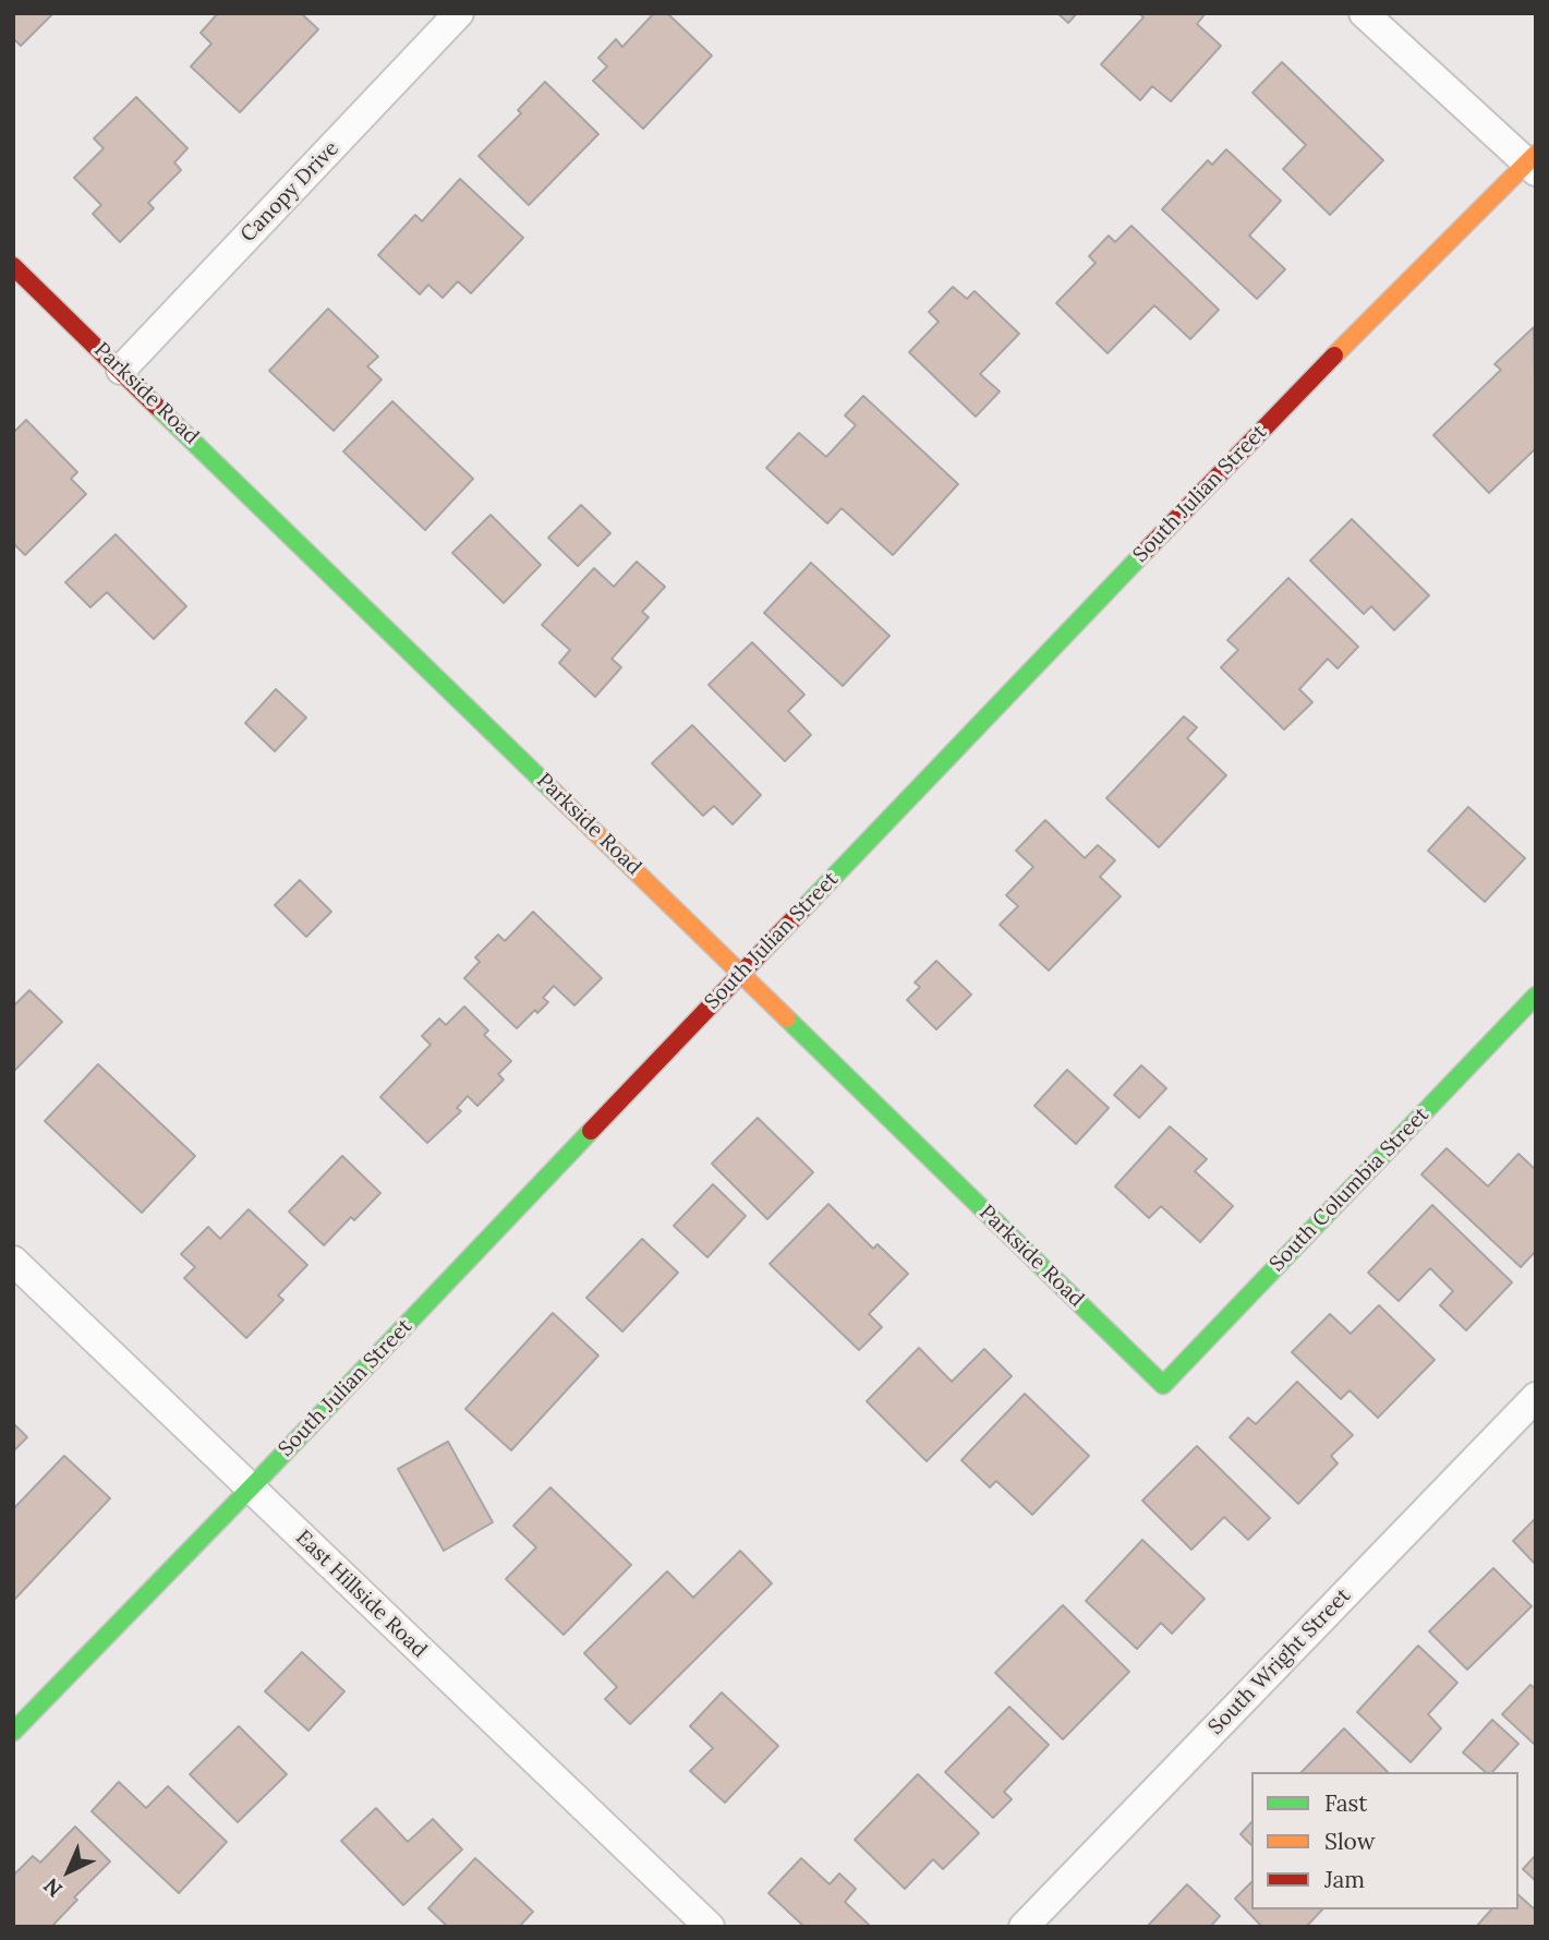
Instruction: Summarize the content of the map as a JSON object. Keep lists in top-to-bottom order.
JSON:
{
  "streets": {
    "street": [
      "Canopy Drive",
      "Parkside Road",
      "South Julian Street",
      "South Columbia Street",
      "East Hillside Road",
      "South Wright Street"
    ]
  },
  "crossings": [
    ["Canopy Drive", "Parkside Road"],
    ["Parkside Road", "South Julian Street"],
    ["Parkside Road", "South Columbia Street"],
    ["South Julian Street", "East Hillside Road"]
  ],
  "legend": ["Fast", "Slow", "Jam"],
  "north": "bottom left"
}
